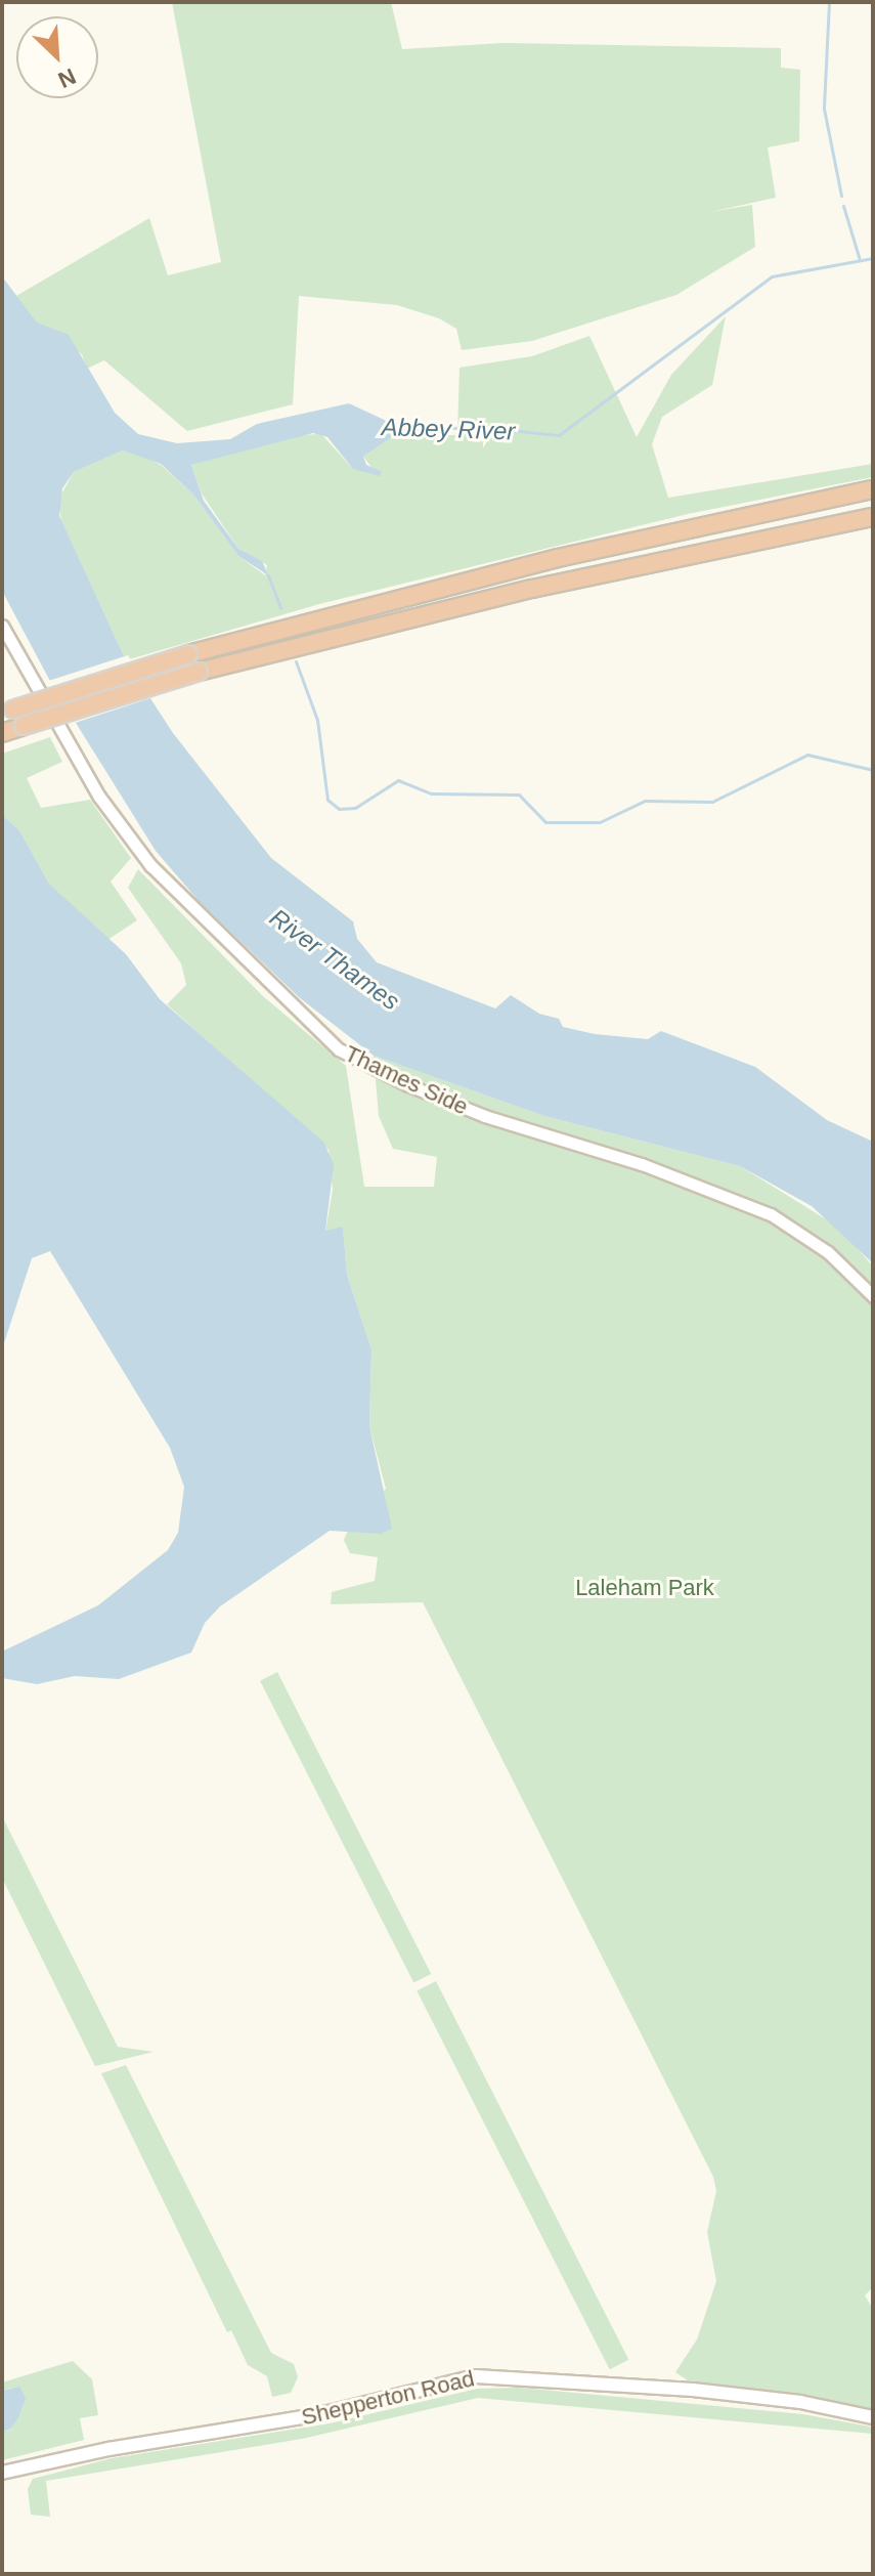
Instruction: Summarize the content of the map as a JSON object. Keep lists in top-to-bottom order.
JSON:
{
  "streets": {
    "main road": ["Shepperton Road"],
    "street": ["Thames Side"]
  },
  "water": ["Abbey River", "River Thames"],
  "parks": ["Laleham Park"],
  "north": "bottom right"
}
